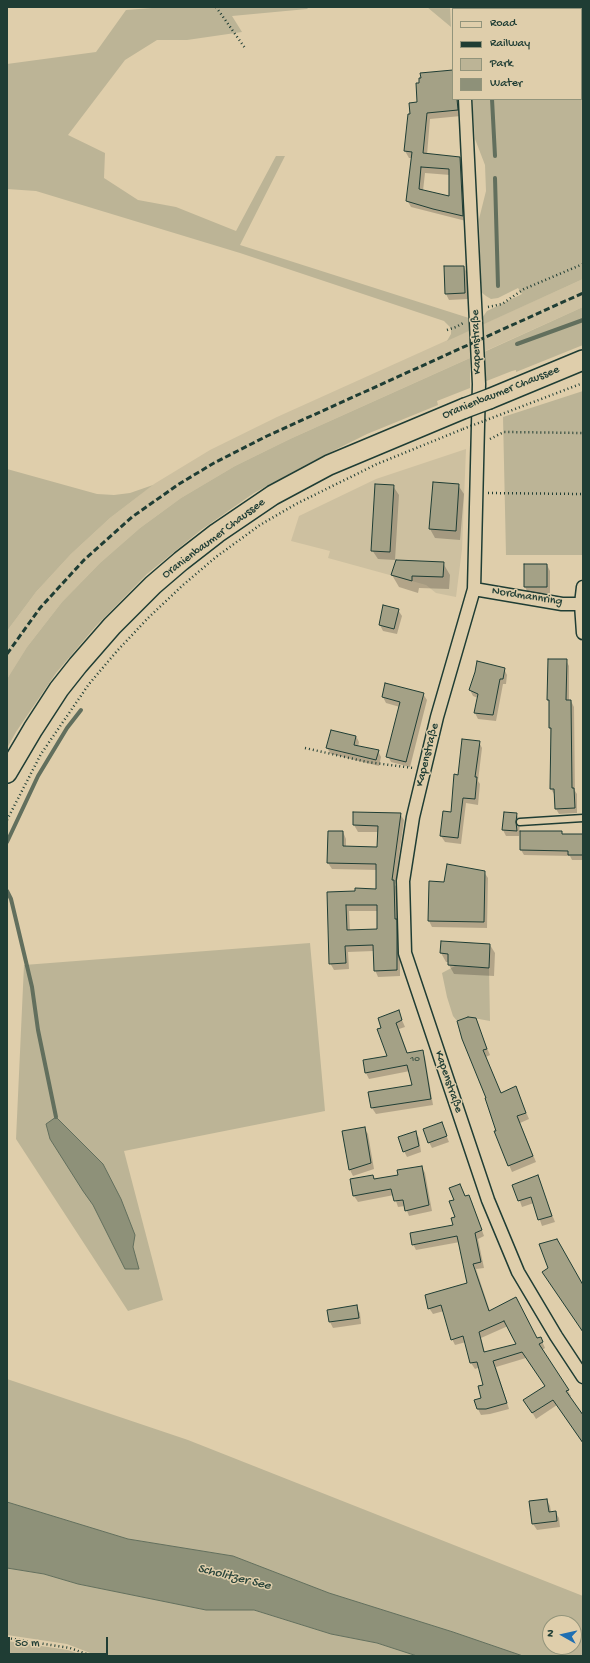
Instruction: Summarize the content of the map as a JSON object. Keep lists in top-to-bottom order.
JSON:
{
  "streets": {
    "main road": ["Oranienbaumer Chaussee"],
    "street": ["Kapenstraße", "Nordmannring"]
  },
  "crossings": [
    ["Kapenstraße", "Nordmannring"]
  ],
  "water": ["Scholitzer See"],
  "house_numbers": ["10"],
  "legend": [
    "Road",
    "Railway",
    "Park",
    "Water"
  ],
  "scale_bar": "50 m",
  "north": "left"
}
